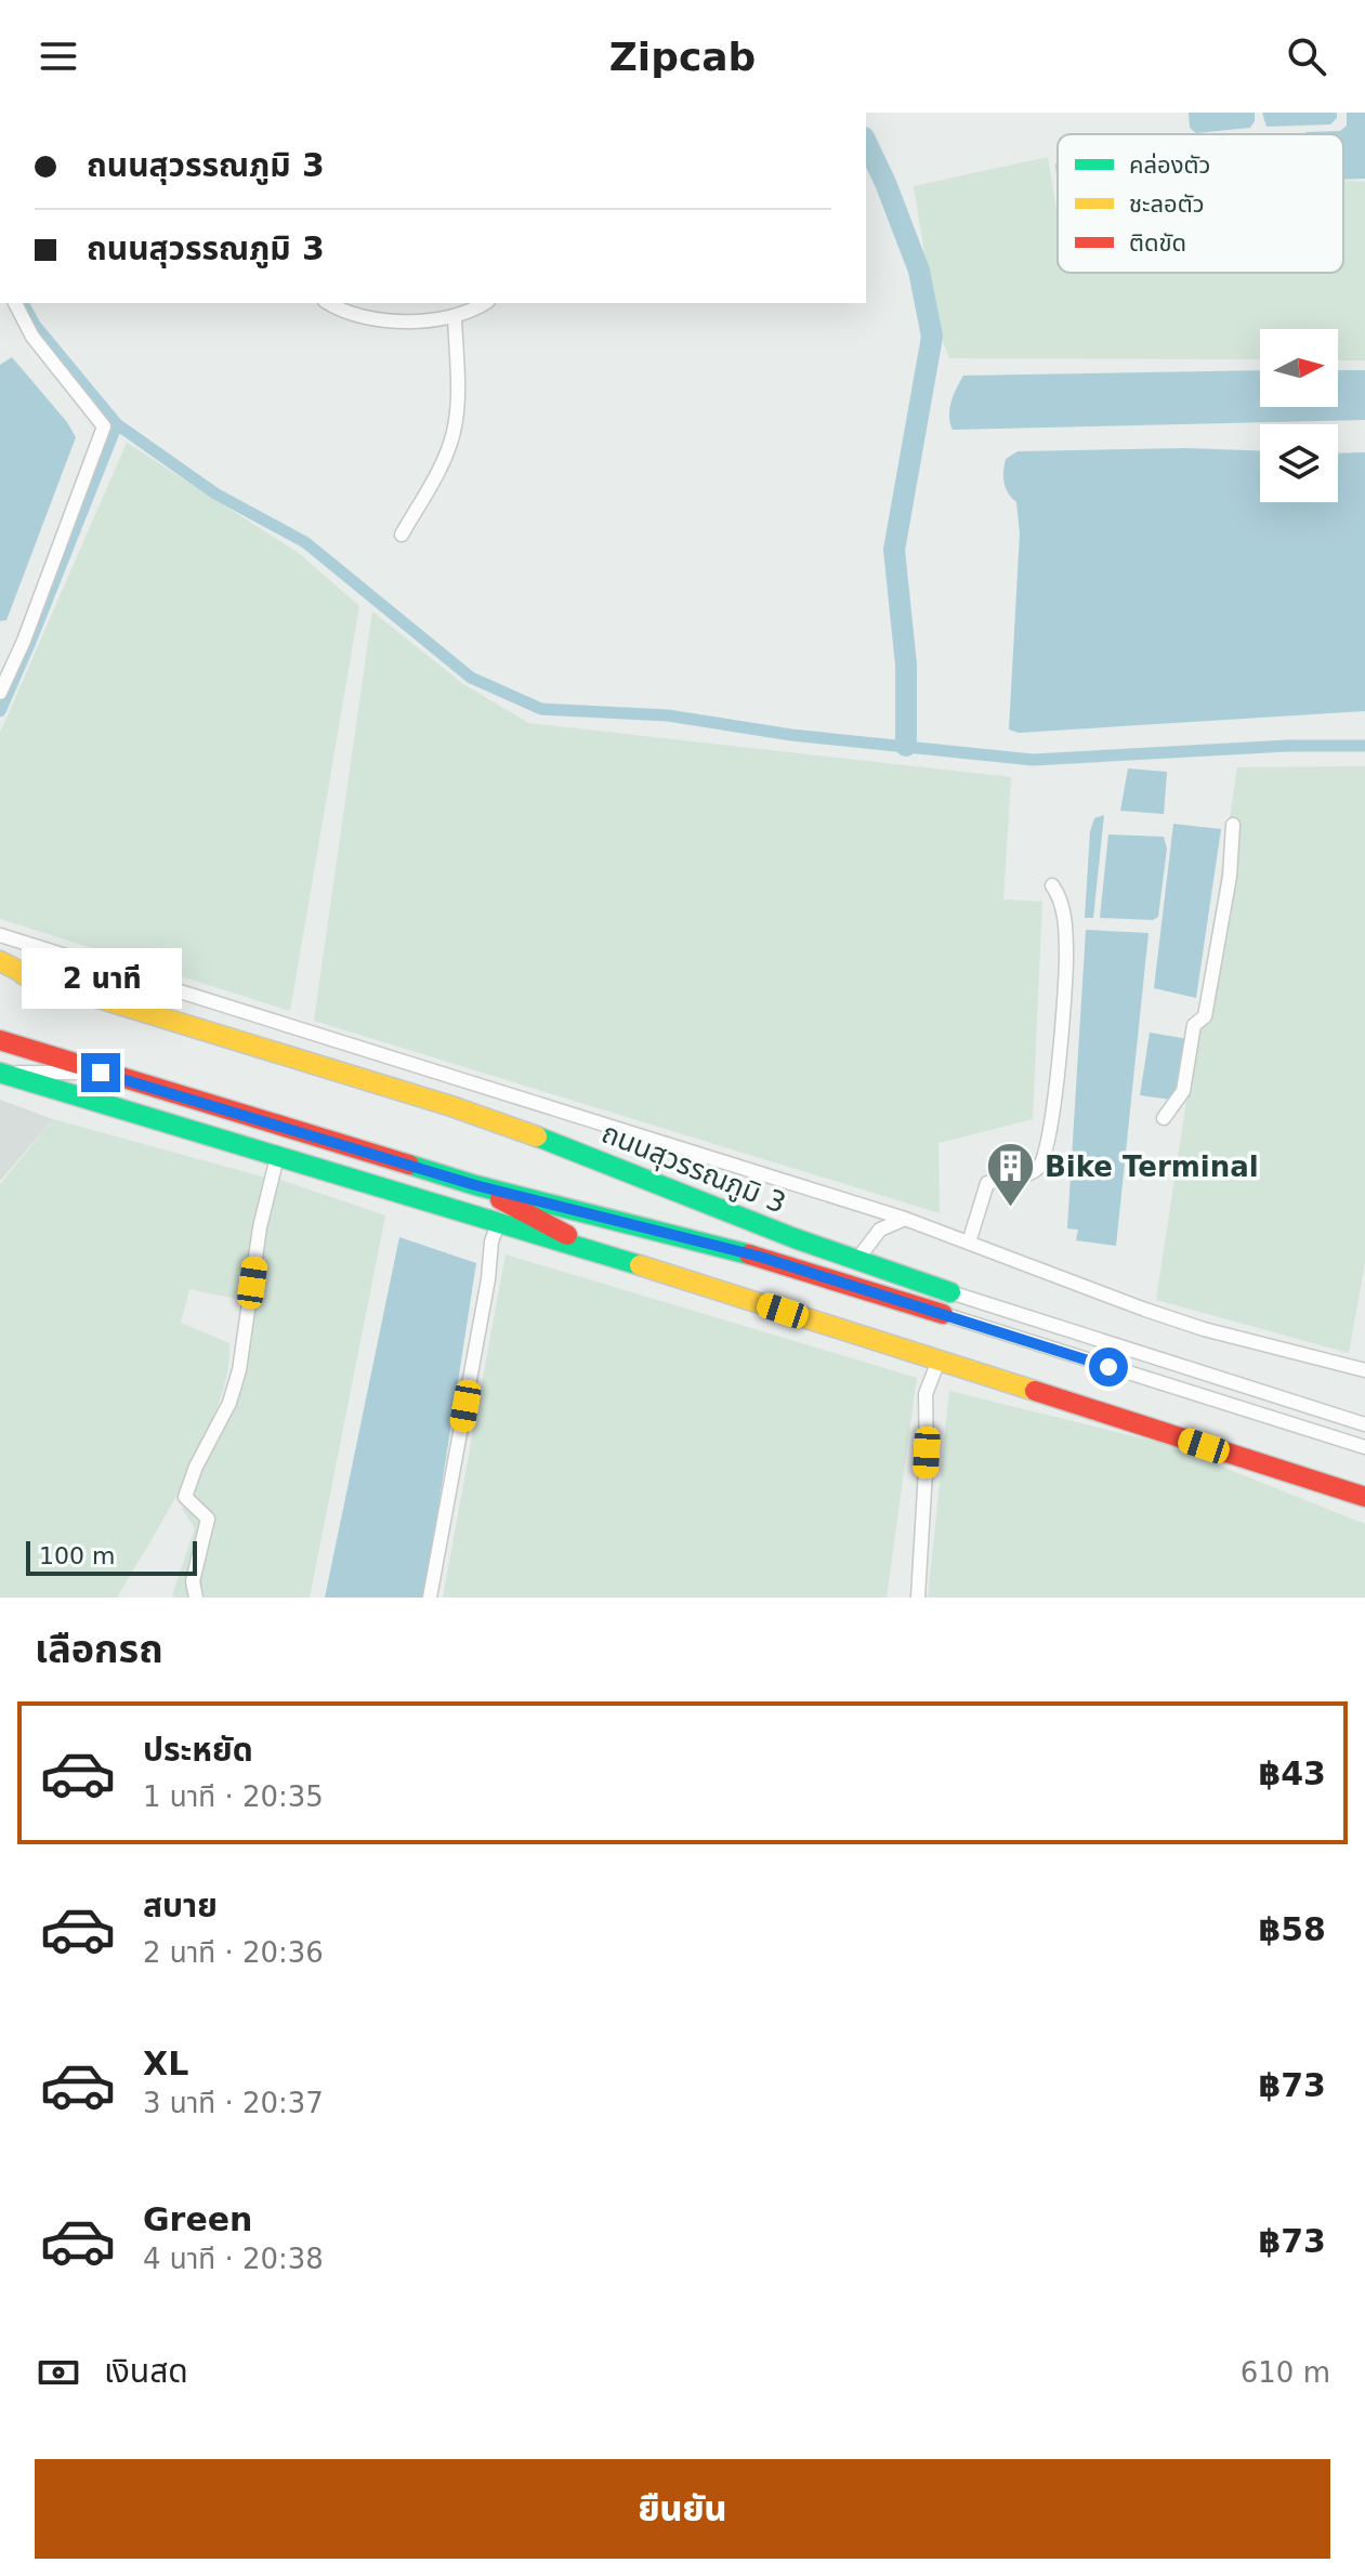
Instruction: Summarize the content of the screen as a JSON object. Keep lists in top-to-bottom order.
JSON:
{
  "streets": {
    "main road": ["ถนนสุวรรณภูมิ 3"]
  },
  "places": {
    "building": ["Bike Terminal"]
  },
  "legend": ["คล่องตัว", "ชะลอตัว", "ติดขัด"],
  "scale_bar": "100 m",
  "north": "right",
  "page": {
    "header": "Zipcab",
    "banner": ["ถนนสุวรรณภูมิ 3", "ถนนสุวรรณภูมิ 3"],
    "bubble": "2 นาที",
    "scale": "100 m",
    "heading": "เลือกรถ",
    "list": [
      {
        "name": "ประหยัด",
        "note": "1 นาที · 20:35",
        "value": "฿43"
      },
      {
        "name": "สบาย",
        "note": "2 นาที · 20:36",
        "value": "฿58"
      },
      {
        "name": "XL",
        "note": "3 นาที · 20:37",
        "value": "฿73"
      },
      {
        "name": "Green",
        "note": "4 นาที · 20:38",
        "value": "฿73"
      }
    ],
    "pay": ["เงินสด", "610 m"],
    "buttons": "ยืนยัน"
  }
}
